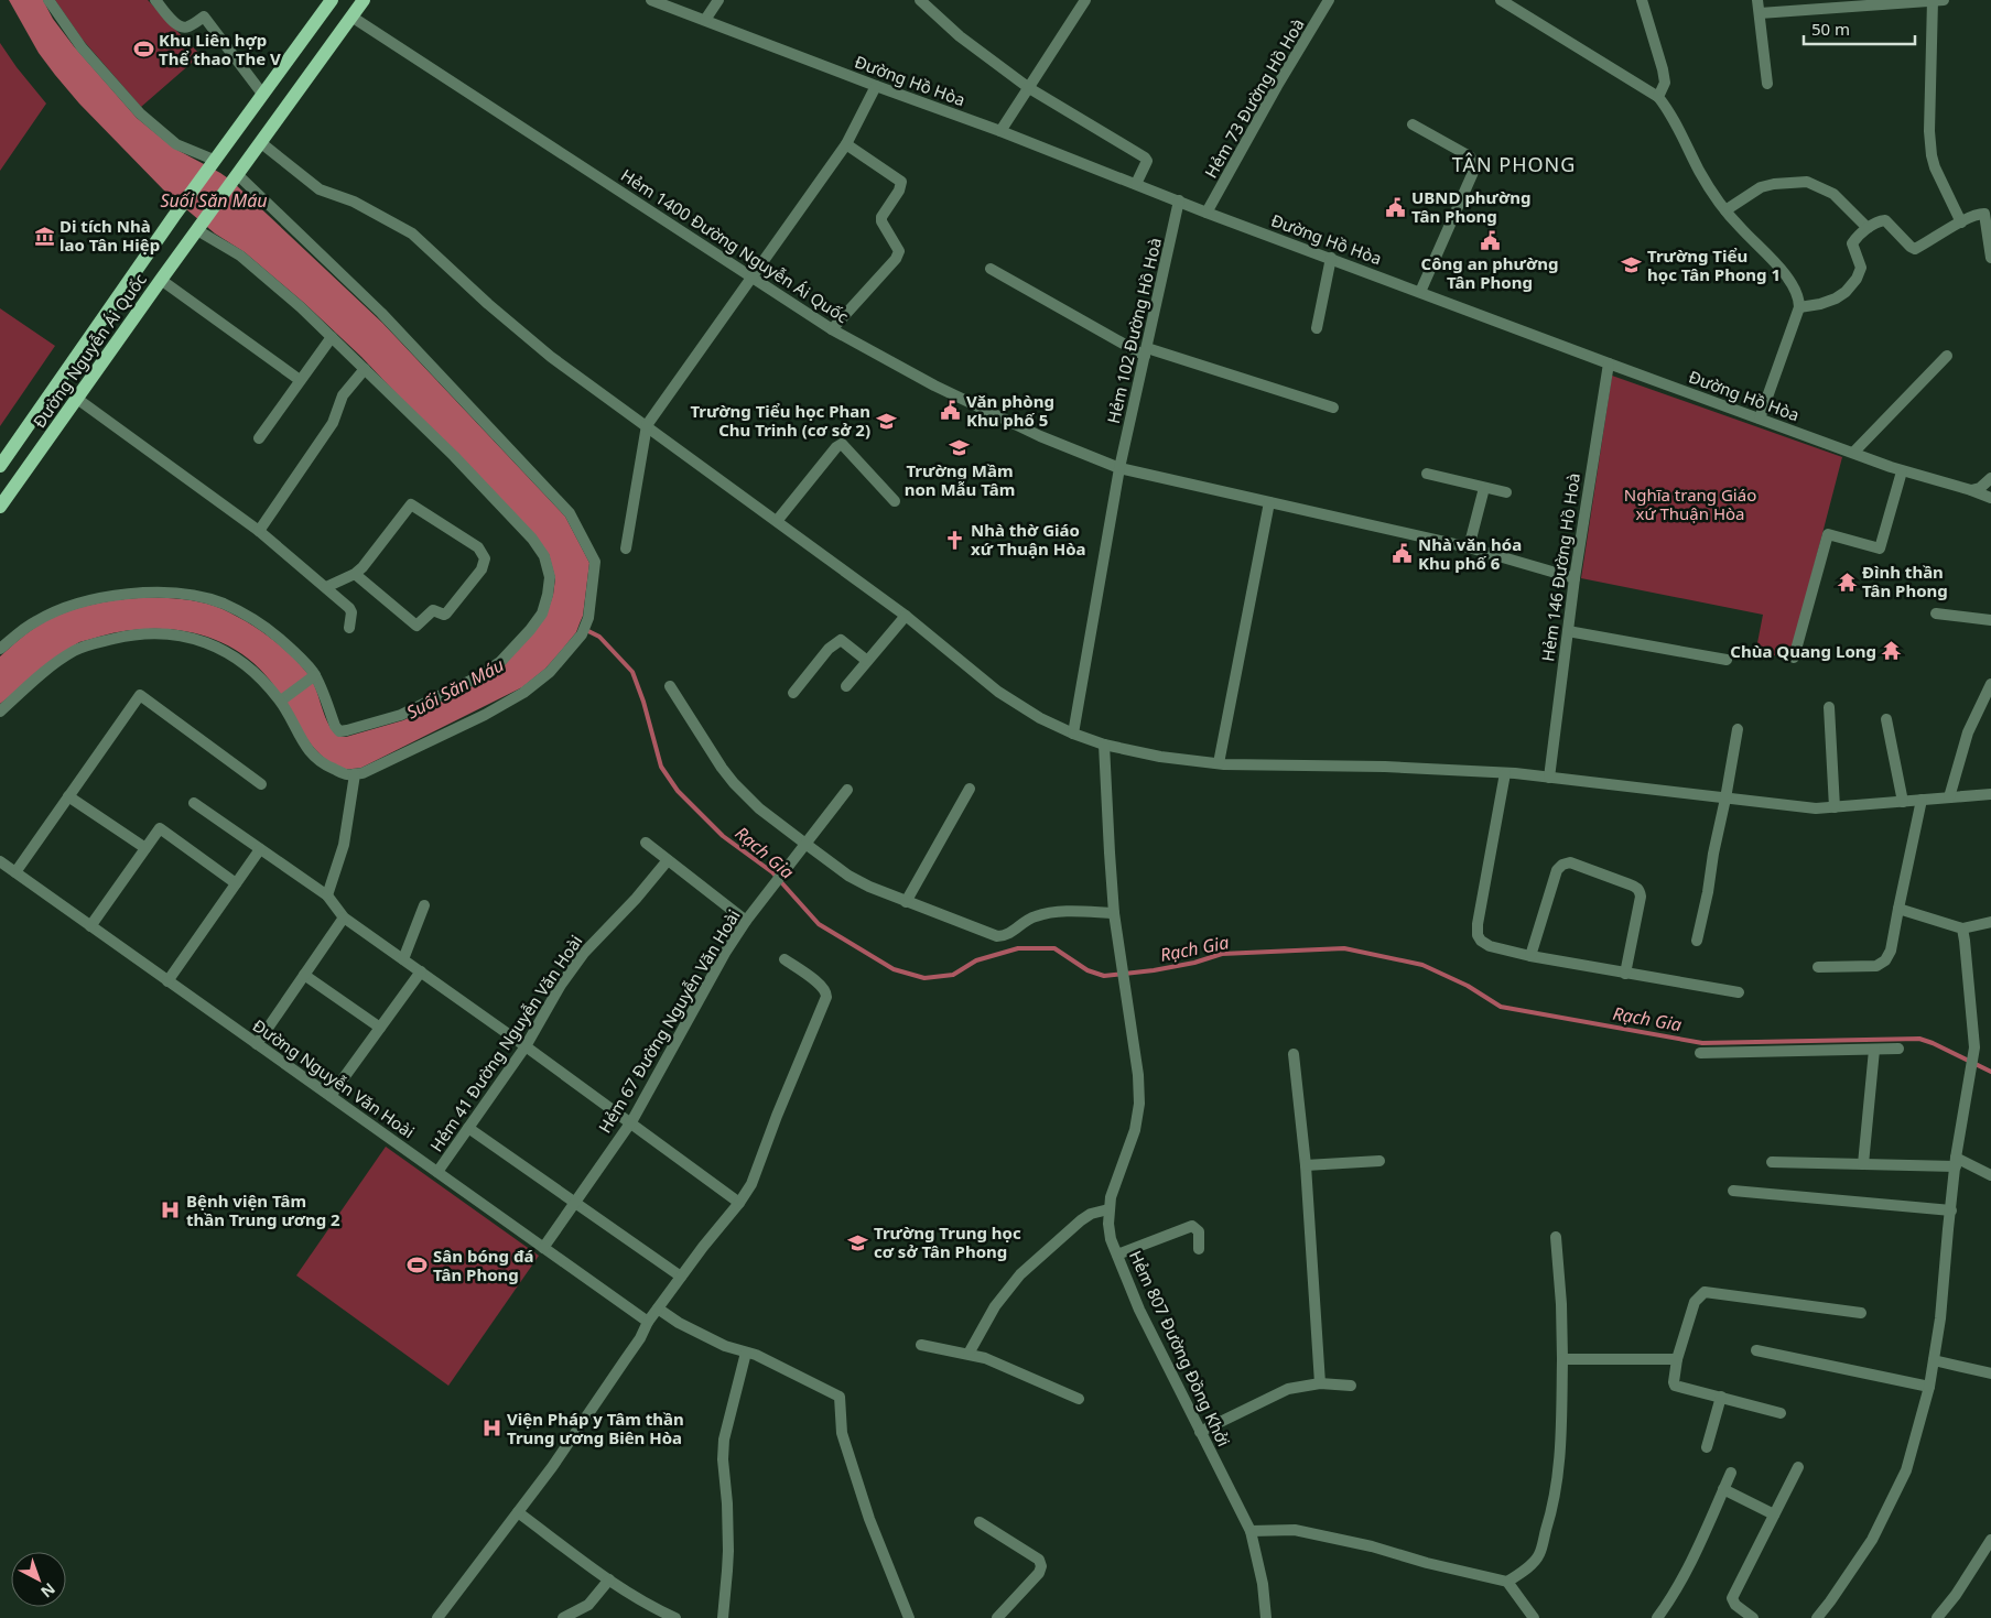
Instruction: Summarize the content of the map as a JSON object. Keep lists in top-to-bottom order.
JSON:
{
  "streets": {
    "main road": ["Đường Nguyễn Ái Quốc"],
    "street": [
      "Đường Hồ Hòa",
      "Hẻm 73 Đường Hồ Hoà",
      "Hẻm 1400 Đường Nguyễn Ái Quốc",
      "Hẻm 102 Đường Hồ Hoà",
      "Hẻm 146 Đường Hồ Hoà",
      "Hẻm 67 Đường Nguyễn Văn Hoài",
      "Hẻm 41 Đường Nguyễn Văn Hoài",
      "Đường Nguyễn Văn Hoài",
      "Hẻm 807 Đường Đồng Khởi"
    ]
  },
  "crossings": [
    ["Đường Hồ Hòa", "Hẻm 73 Đường Hồ Hoà"],
    ["Đường Hồ Hòa", "Hẻm 102 Đường Hồ Hoà"],
    ["Đường Hồ Hòa", "Hẻm 146 Đường Hồ Hoà"],
    ["Hẻm 1400 Đường Nguyễn Ái Quốc", "Hẻm 102 Đường Hồ Hoà"],
    ["Hẻm 1400 Đường Nguyễn Ái Quốc", "Đường Nguyễn Ái Quốc"],
    ["Hẻm 1400 Đường Nguyễn Ái Quốc", "Hẻm 146 Đường Hồ Hoà"],
    ["Hẻm 67 Đường Nguyễn Văn Hoài", "Đường Nguyễn Văn Hoài"],
    ["Hẻm 41 Đường Nguyễn Văn Hoài", "Đường Nguyễn Văn Hoài"]
  ],
  "districts": ["TÂN PHONG"],
  "water": ["Suối Săn Máu", "Rạch Gia"],
  "parks": ["Nghĩa trang Giáo xứ Thuận Hòa"],
  "places": {
    "sports": ["Khu Liên hợp Thể thao The V", "Sân bóng đá Tân Phong"],
    "public building": [
      "UBND phường Tân Phong",
      "Công an phường Tân Phong",
      "Văn phòng Khu phố 5",
      "Nhà văn hóa Khu phố 6"
    ],
    "museum": ["Di tích Nhà lao Tân Hiệp"],
    "school or university": [
      "Trường Tiểu học Tân Phong 1",
      "Trường Tiểu học Phan Chu Trinh (cơ sở 2)",
      "Trường Mầm non Mẫu Tâm",
      "Trường Trung học cơ sở Tân Phong"
    ],
    "church": ["Nhà thờ Giáo xứ Thuận Hòa"],
    "temple": ["Đình thần Tân Phong", "Chùa Quang Long"],
    "hospital": ["Bệnh viện Tâm thần Trung ương 2", "Viện Pháp y Tâm thần Trung ương Biên Hòa"]
  },
  "scale_bar": "50 m",
  "north": "bottom right"
}
